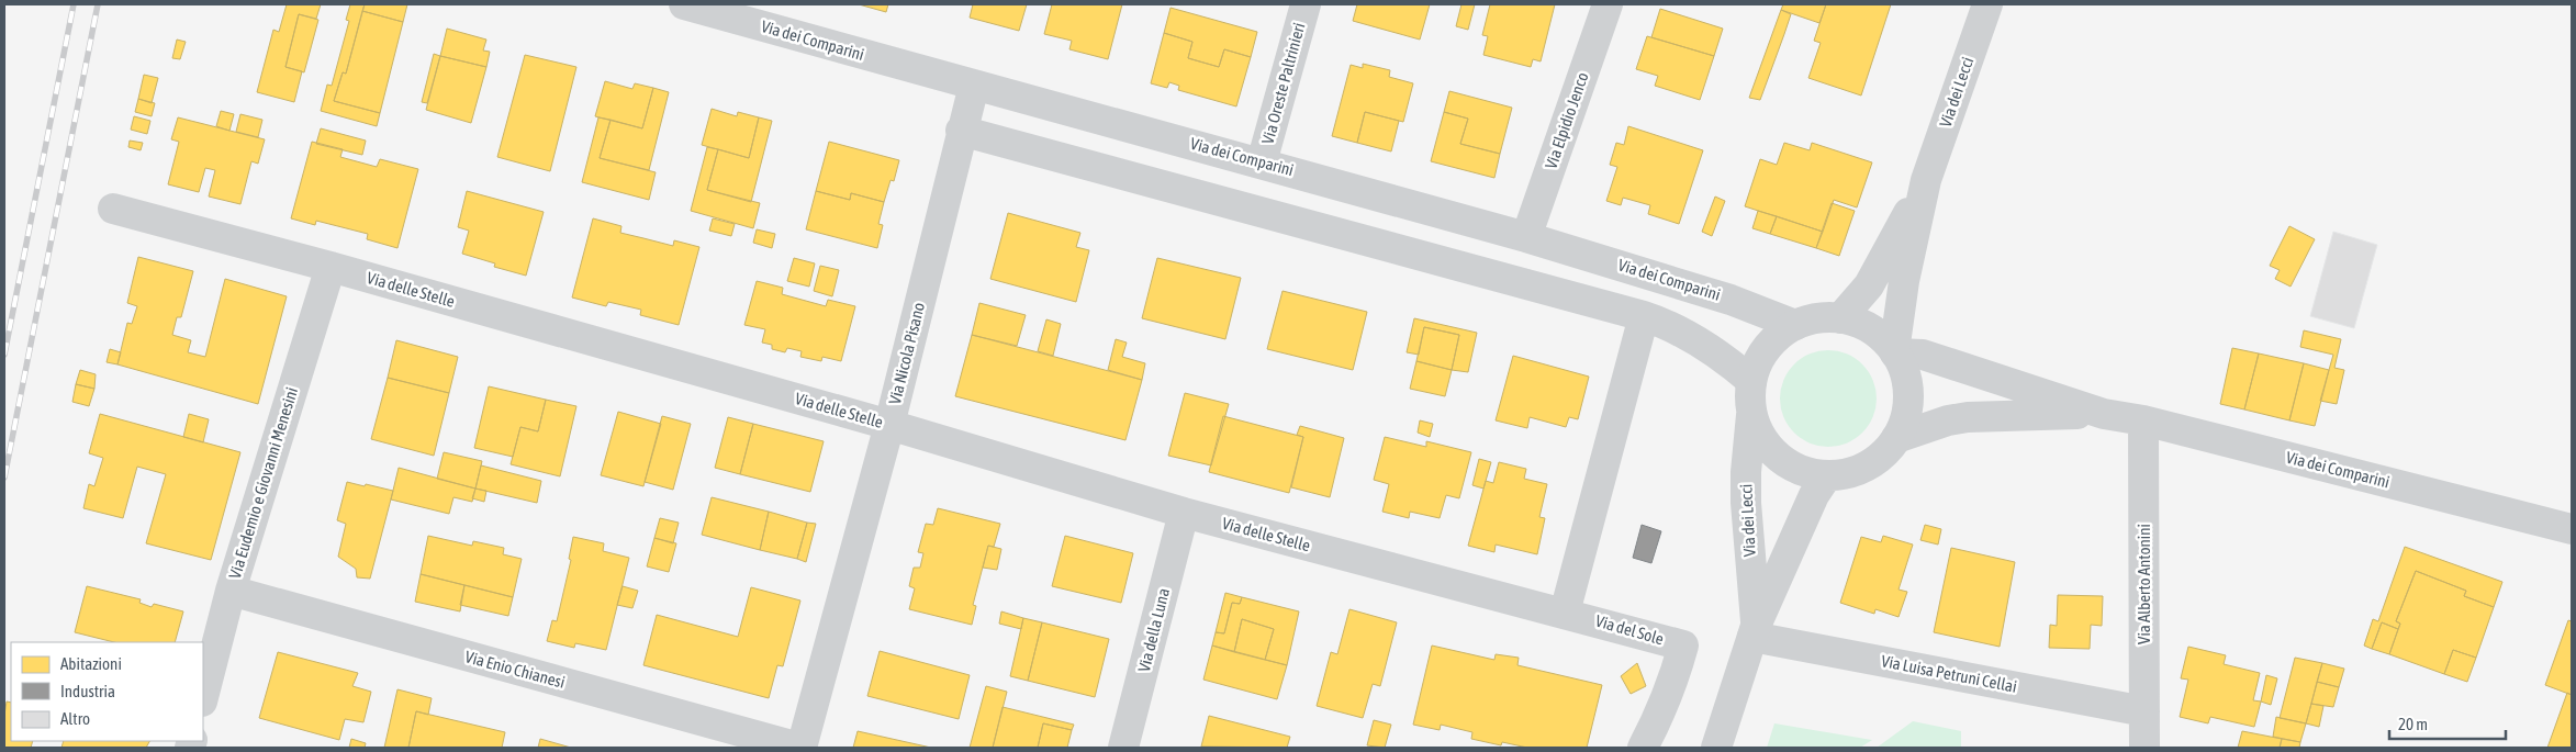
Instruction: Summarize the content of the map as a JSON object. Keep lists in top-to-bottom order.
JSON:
{
  "streets": {
    "street": [
      "Via dei Comparini",
      "Via Oreste Paltrinieri",
      "Via dei Lecci",
      "Via Elpidio Jenco",
      "Via delle Stelle",
      "Via Nicola Pisano",
      "Via Eudemio e Giovanni Menesini",
      "Via Alberto Antonini",
      "Via della Luna",
      "Via del Sole",
      "Via Enio Chianesi",
      "Via Luisa Petruni Cellai"
    ]
  },
  "crossings": [
    ["Via dei Comparini", "Via Oreste Paltrinieri"],
    ["Via dei Comparini", "Via dei Lecci"],
    ["Via dei Comparini", "Via Elpidio Jenco"],
    ["Via dei Comparini", "Via Nicola Pisano"],
    ["Via dei Comparini", "Via Alberto Antonini"],
    ["Via dei Lecci", "Via Luisa Petruni Cellai"],
    ["Via delle Stelle", "Via Nicola Pisano"],
    ["Via delle Stelle", "Via Eudemio e Giovanni Menesini"],
    ["Via delle Stelle", "Via della Luna"],
    ["Via delle Stelle", "Via del Sole"],
    ["Via Nicola Pisano", "Via Enio Chianesi"],
    ["Via Eudemio e Giovanni Menesini", "Via Enio Chianesi"],
    ["Via Alberto Antonini", "Via Luisa Petruni Cellai"]
  ],
  "legend": ["Abitazioni", "Industria", "Altro"],
  "scale_bar": "20 m"
}
